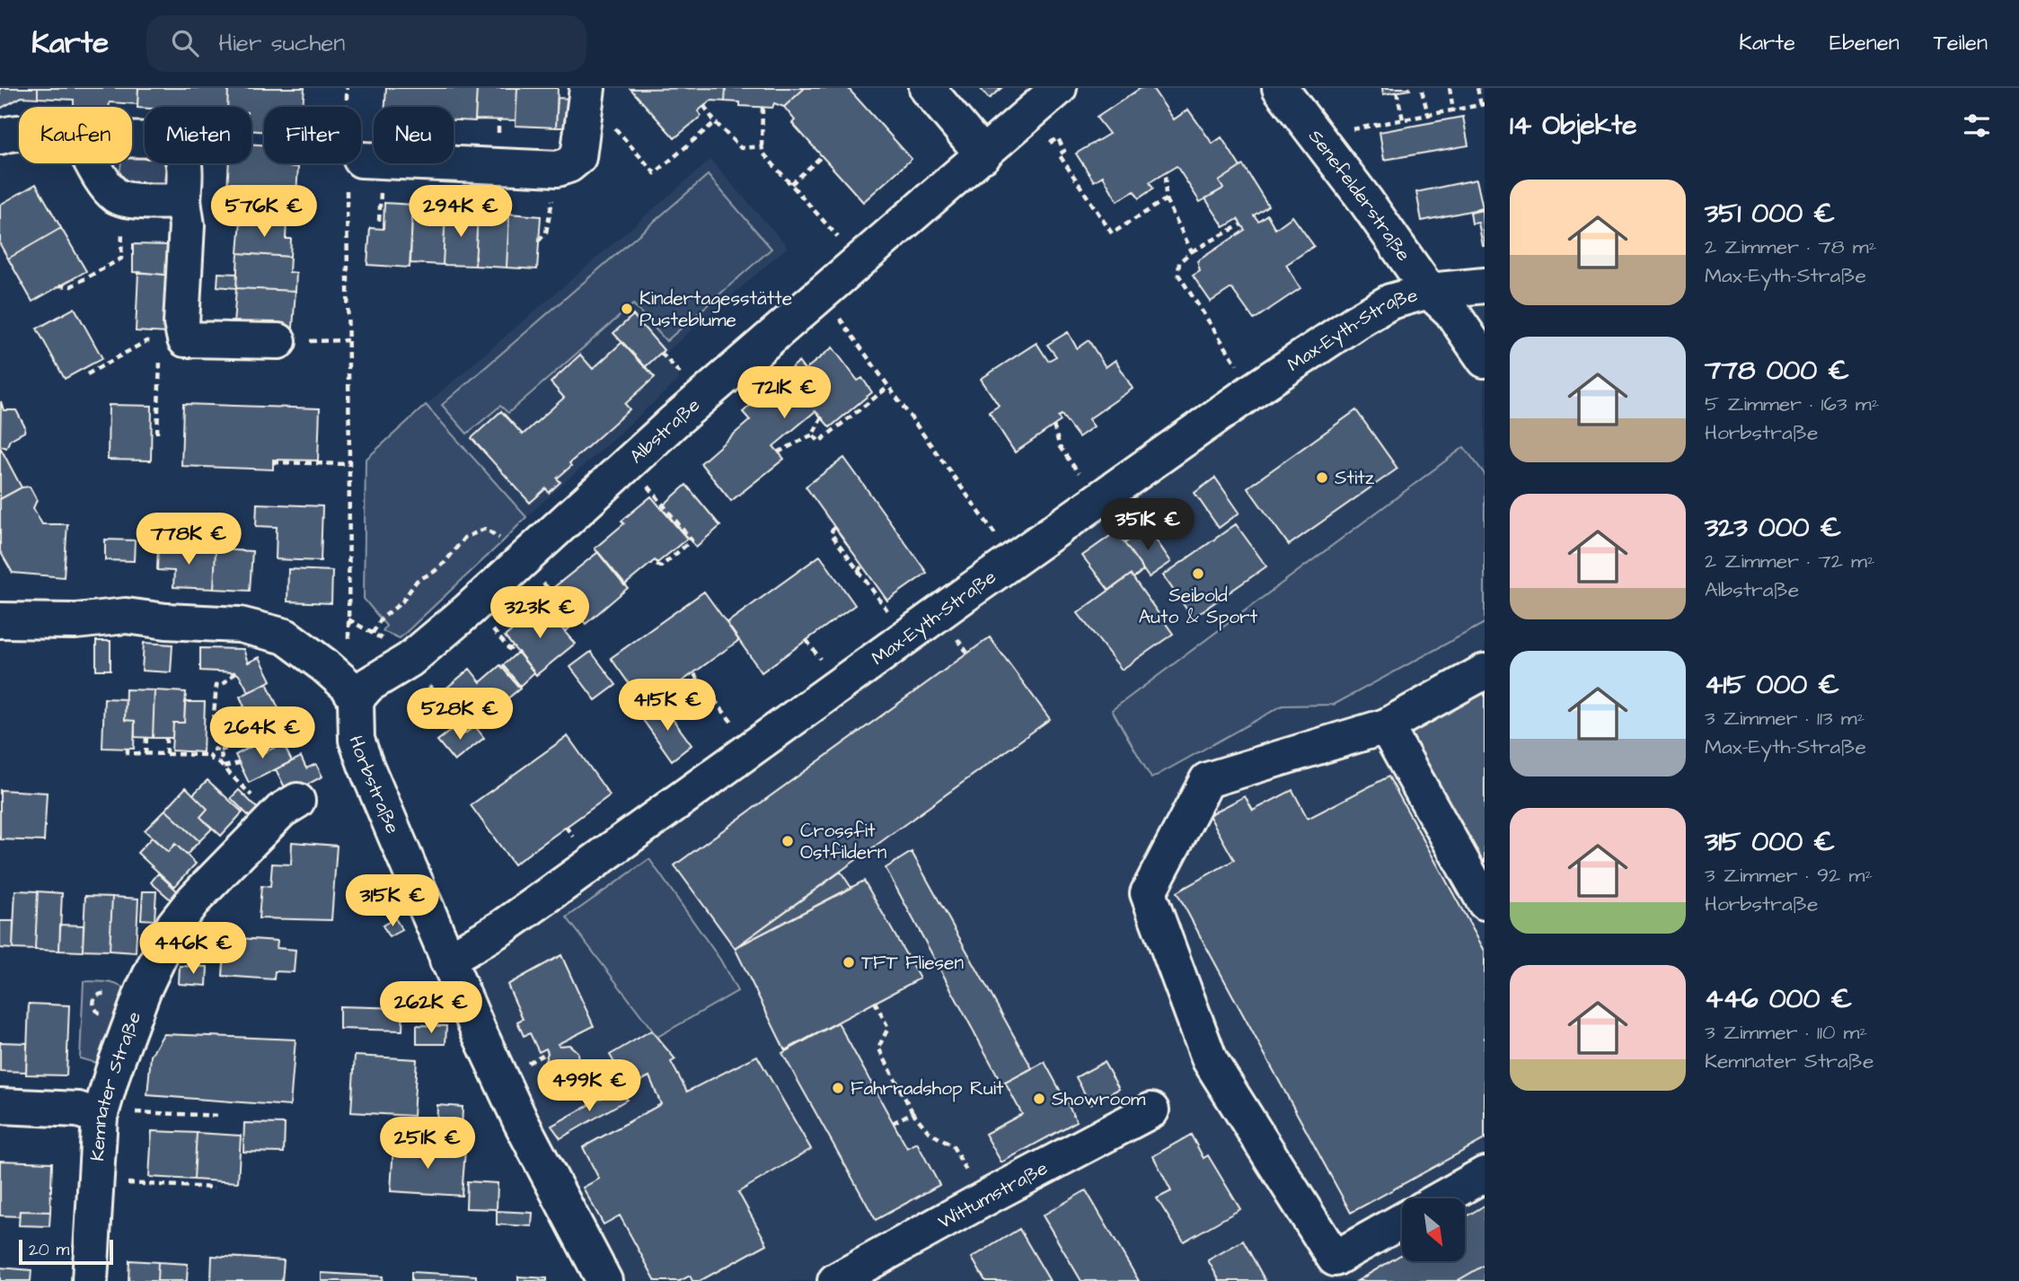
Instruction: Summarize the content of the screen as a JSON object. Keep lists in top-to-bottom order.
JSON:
{
  "streets": {
    "street": [
      "Senefelderstraße",
      "Max-Eyth-Straße",
      "Albstraße",
      "Horbstraße",
      "Kemnater Straße",
      "Wittumstraße"
    ]
  },
  "crossings": [
    ["Senefelderstraße", "Max-Eyth-Straße"],
    ["Max-Eyth-Straße", "Horbstraße"],
    ["Albstraße", "Horbstraße"]
  ],
  "places": [
    "Kindertagesstätte Pusteblume",
    "Stitz",
    "Seibold Auto & Sport",
    "Crossfit Ostfildern",
    "TFT Fliesen",
    "Fahrradshop Ruit",
    "Showroom"
  ],
  "scale_bar": "20 m",
  "north": "bottom right",
  "page": {
    "header": "Karte",
    "search": "Hier suchen",
    "nav": ["Karte", "Ebenen", "Teilen"],
    "heading": "14 Objekte",
    "chip": [
      "Kaufen",
      "Mieten",
      "Filter",
      "Neu"
    ],
    "list": [
      {
        "name": "351 000 €",
        "note": "2 Zimmer · 78 m² · Max-Eyth-Straße"
      },
      {
        "name": "778 000 €",
        "note": "5 Zimmer · 163 m² · Horbstraße"
      },
      {
        "name": "323 000 €",
        "note": "2 Zimmer · 72 m² · Albstraße"
      },
      {
        "name": "415 000 €",
        "note": "3 Zimmer · 113 m² · Max-Eyth-Straße"
      },
      {
        "name": "315 000 €",
        "note": "3 Zimmer · 92 m² · Horbstraße"
      },
      {
        "name": "446 000 €",
        "note": "3 Zimmer · 110 m² · Kemnater Straße"
      }
    ],
    "price": [
      "576K €",
      "294K €",
      "721K €",
      "351K €",
      "778K €",
      "323K €",
      "415K €",
      "528K €",
      "264K €",
      "315K €",
      "446K €",
      "262K €",
      "499K €",
      "251K €"
    ],
    "scale": "20 m"
  }
}
